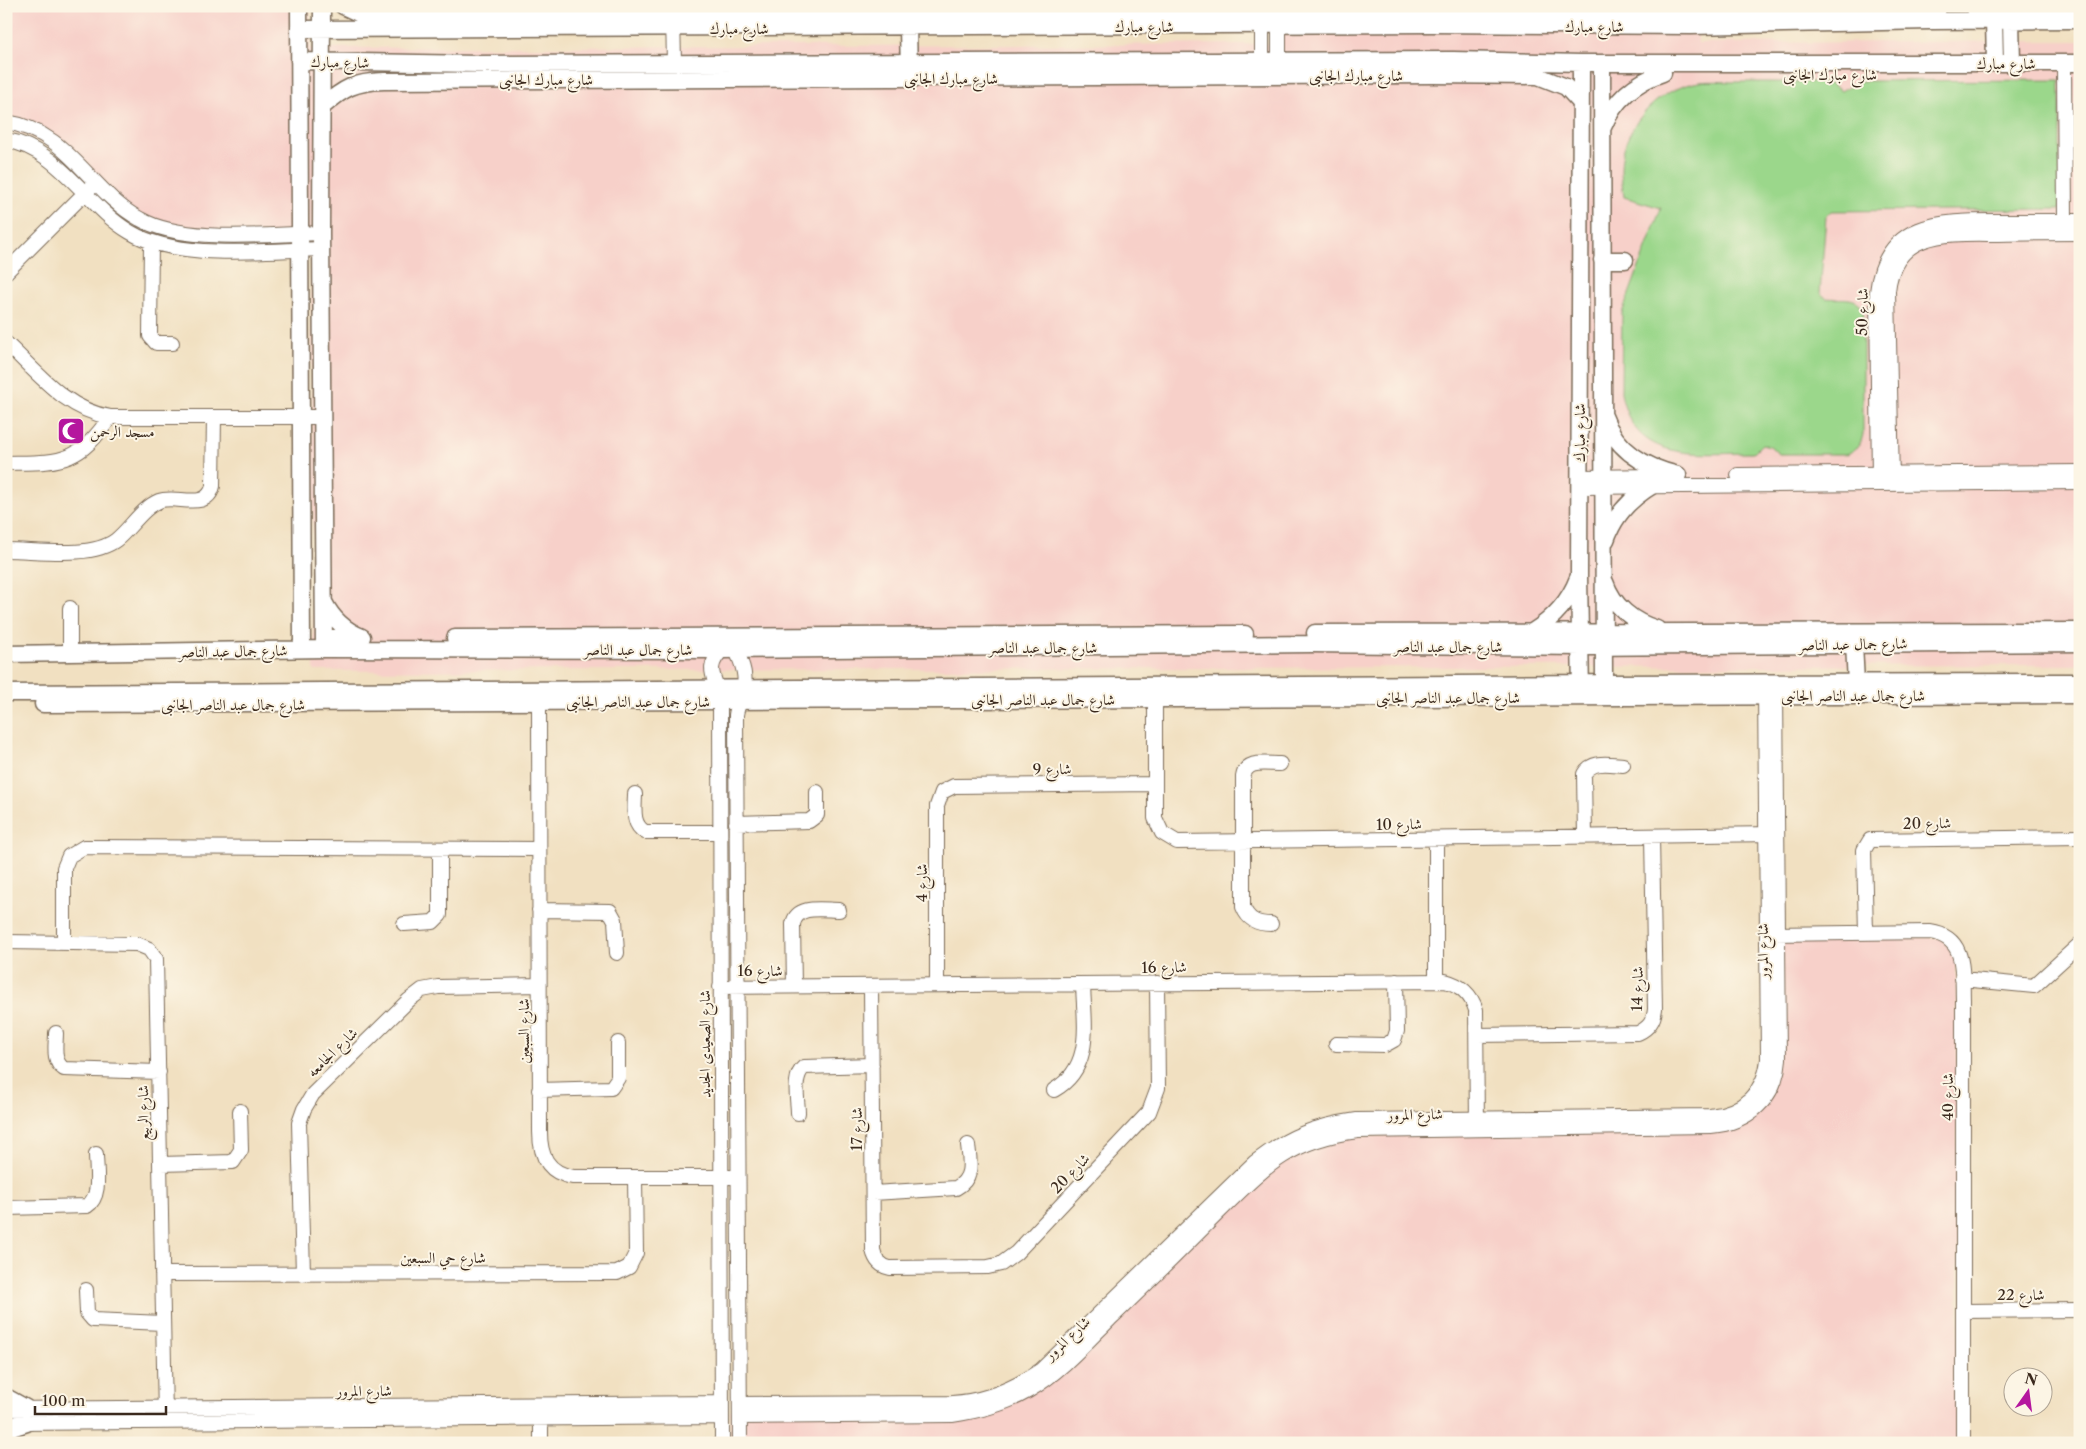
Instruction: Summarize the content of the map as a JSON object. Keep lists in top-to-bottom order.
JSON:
{
  "streets": {
    "main road": [
      "شارع مبارك",
      "شارع مبارك الجانبى",
      "شارع جمال عبد الناصر",
      "شارع جمال عبد الناصر الجانبى"
    ],
    "street": [
      "شارع 50",
      "شارع 9",
      "شارع 20",
      "شارع 10",
      "شارع 4",
      "شارع المرور",
      "شارع 16",
      "شارع 14",
      "شارع السبعين",
      "شارع الصعيدى الجديد",
      "شارع الجامعه",
      "شارع 40",
      "شارع الربيع",
      "شارع 17",
      "شارع حي السبعين",
      "شارع 22"
    ]
  },
  "crossings": [
    ["شارع مبارك", "شارع مبارك الجانبى"],
    ["شارع مبارك", "شارع جمال عبد الناصر"],
    ["شارع مبارك", "شارع جمال عبد الناصر الجانبى"],
    ["شارع جمال عبد الناصر", "شارع الصعيدى الجديد"],
    ["شارع جمال عبد الناصر الجانبى", "شارع 10"],
    ["شارع جمال عبد الناصر الجانبى", "شارع المرور"],
    ["شارع جمال عبد الناصر الجانبى", "شارع السبعين"],
    ["شارع جمال عبد الناصر الجانبى", "شارع الصعيدى الجديد"],
    ["شارع 9", "شارع 10"],
    ["شارع 9", "شارع 4"],
    ["شارع 20", "شارع 16"],
    ["شارع 20", "شارع 40"],
    ["شارع 20", "شارع 17"],
    ["شارع 10", "شارع المرور"],
    ["شارع 10", "شارع 14"],
    ["شارع 4", "شارع 16"],
    ["شارع المرور", "شارع 16"],
    ["شارع المرور", "شارع الصعيدى الجديد"],
    ["شارع المرور", "شارع 40"],
    ["شارع المرور", "شارع الربيع"],
    ["شارع 16", "شارع 14"],
    ["شارع 16", "شارع الصعيدى الجديد"],
    ["شارع 16", "شارع 17"],
    ["شارع السبعين", "شارع الصعيدى الجديد"],
    ["شارع السبعين", "شارع الجامعه"],
    ["شارع السبعين", "شارع حي السبعين"],
    ["شارع الجامعه", "شارع حي السبعين"],
    ["شارع 40", "شارع 22"],
    ["شارع الربيع", "شارع حي السبعين"]
  ],
  "places": {
    "mosque": ["مسجد الرحمن"]
  },
  "scale_bar": "100 m",
  "north": "top"
}
